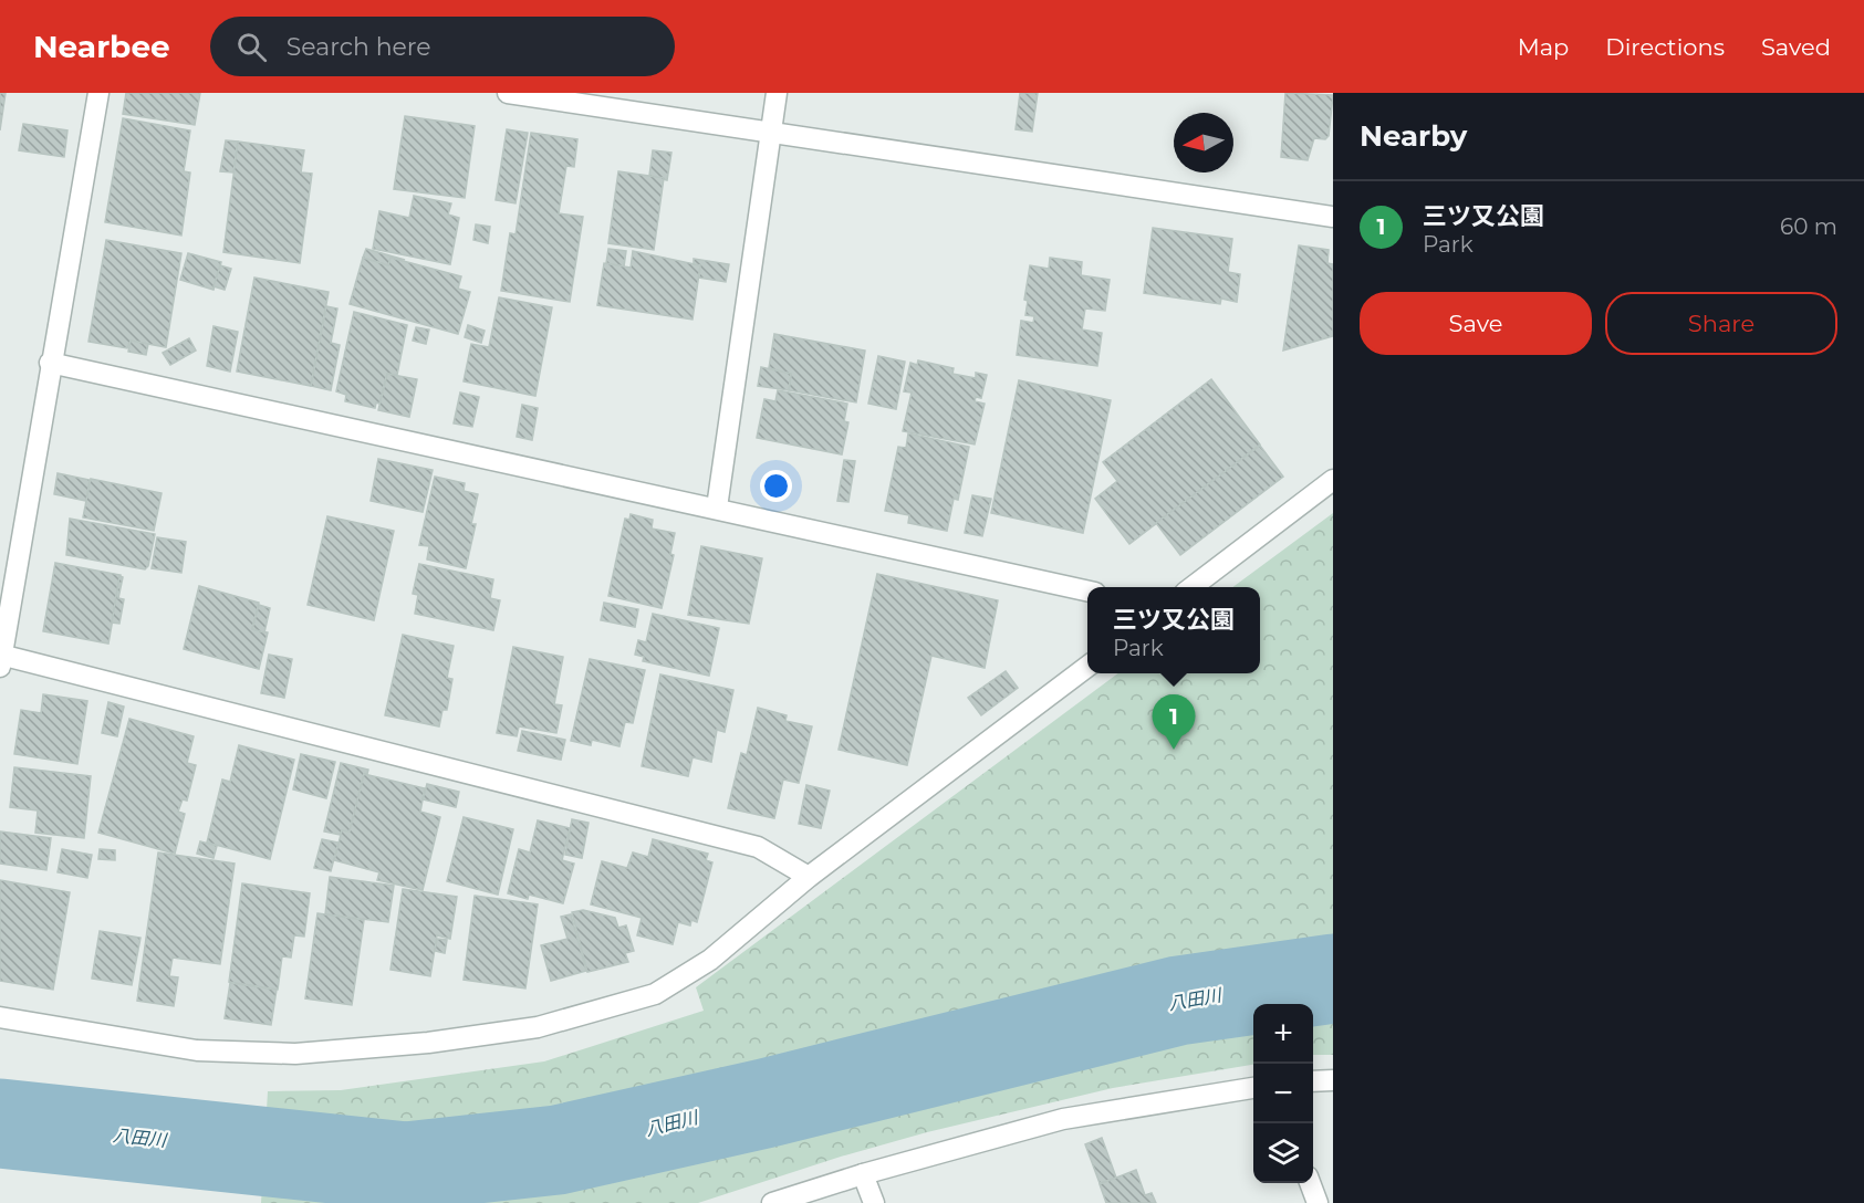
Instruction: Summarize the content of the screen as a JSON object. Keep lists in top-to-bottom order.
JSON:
{
  "water": ["八田川"],
  "north": "left",
  "page": {
    "header": "Nearbee",
    "search": "Search here",
    "nav": ["Map", "Directions", "Saved"],
    "heading": "Nearby",
    "list": [
      {
        "mark": "1",
        "name": "三ツ又公園",
        "note": "Park",
        "value": "60 m"
      }
    ],
    "buttons": ["Save", "Share"],
    "popup": ["三ツ又公園", "Park"],
    "pins": "1",
    "map_buttons": ["+", "−"]
  }
}
